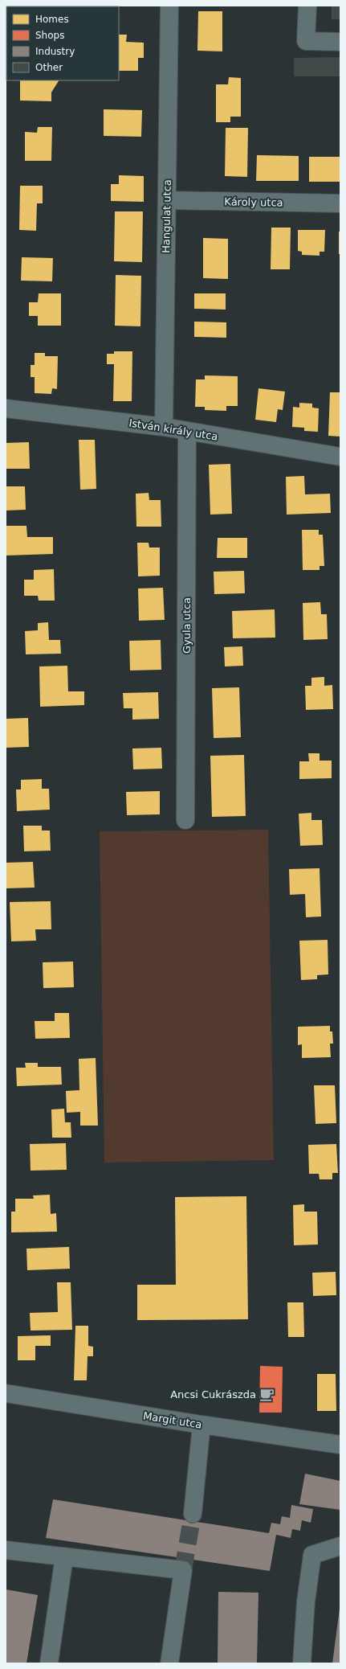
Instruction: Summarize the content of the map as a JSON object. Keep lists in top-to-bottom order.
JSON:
{
  "streets": {
    "street": [
      "Károly utca",
      "Hangulat utca",
      "István király utca",
      "Gyula utca",
      "Margit utca"
    ]
  },
  "crossings": [
    ["Károly utca", "Hangulat utca"],
    ["Hangulat utca", "István király utca"],
    ["István király utca", "Gyula utca"]
  ],
  "places": {
    "cafe": ["Ancsi Cukrászda"]
  },
  "legend": [
    "Homes",
    "Shops",
    "Industry",
    "Other"
  ]
}
